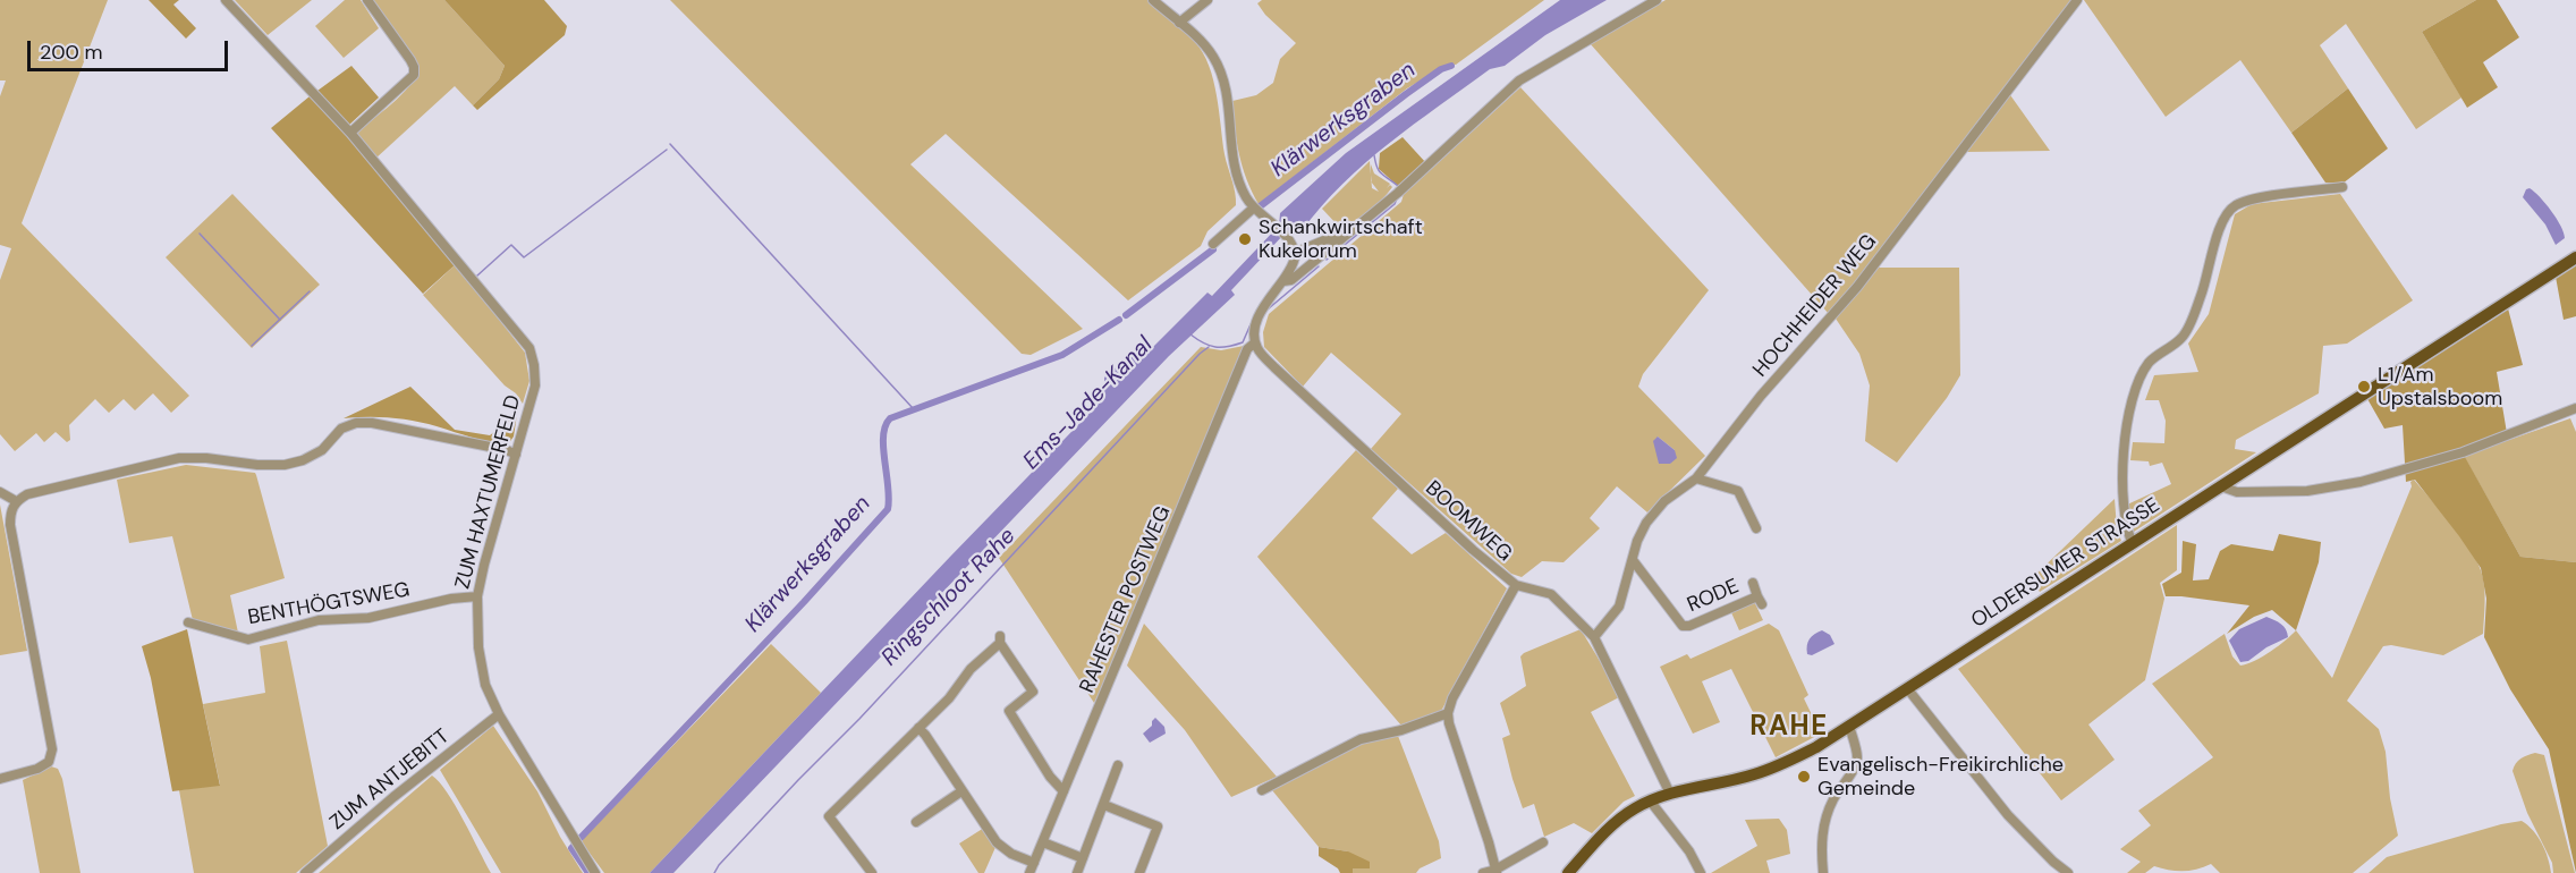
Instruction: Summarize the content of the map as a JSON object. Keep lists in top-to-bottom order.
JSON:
{
  "streets": {
    "main road": ["OLDERSUMER STRASSE"],
    "street": [
      "HOCHHEIDER WEG",
      "ZUM HAXTUMERFELD",
      "BOOMWEG",
      "RODE",
      "RAHESTER POSTWEG",
      "BENTHÖGTSWEG",
      "ZUM ANTJEBITT"
    ]
  },
  "crossings": [
    ["HOCHHEIDER WEG", "BOOMWEG"],
    ["HOCHHEIDER WEG", "RODE"],
    ["ZUM HAXTUMERFELD", "BENTHÖGTSWEG"],
    ["ZUM HAXTUMERFELD", "ZUM ANTJEBITT"],
    ["BOOMWEG", "OLDERSUMER STRASSE"],
    ["BOOMWEG", "RAHESTER POSTWEG"]
  ],
  "districts": ["RAHE"],
  "water": ["Klärwerksgraben", "Ems-Jade-Kanal", "Ringschloot Rahe"],
  "places": ["Schankwirtschaft Kukelorum", "L1/Am Upstalsboom", "Evangelisch-Freikirchliche Gemeinde"],
  "scale_bar": "200 m"
}
